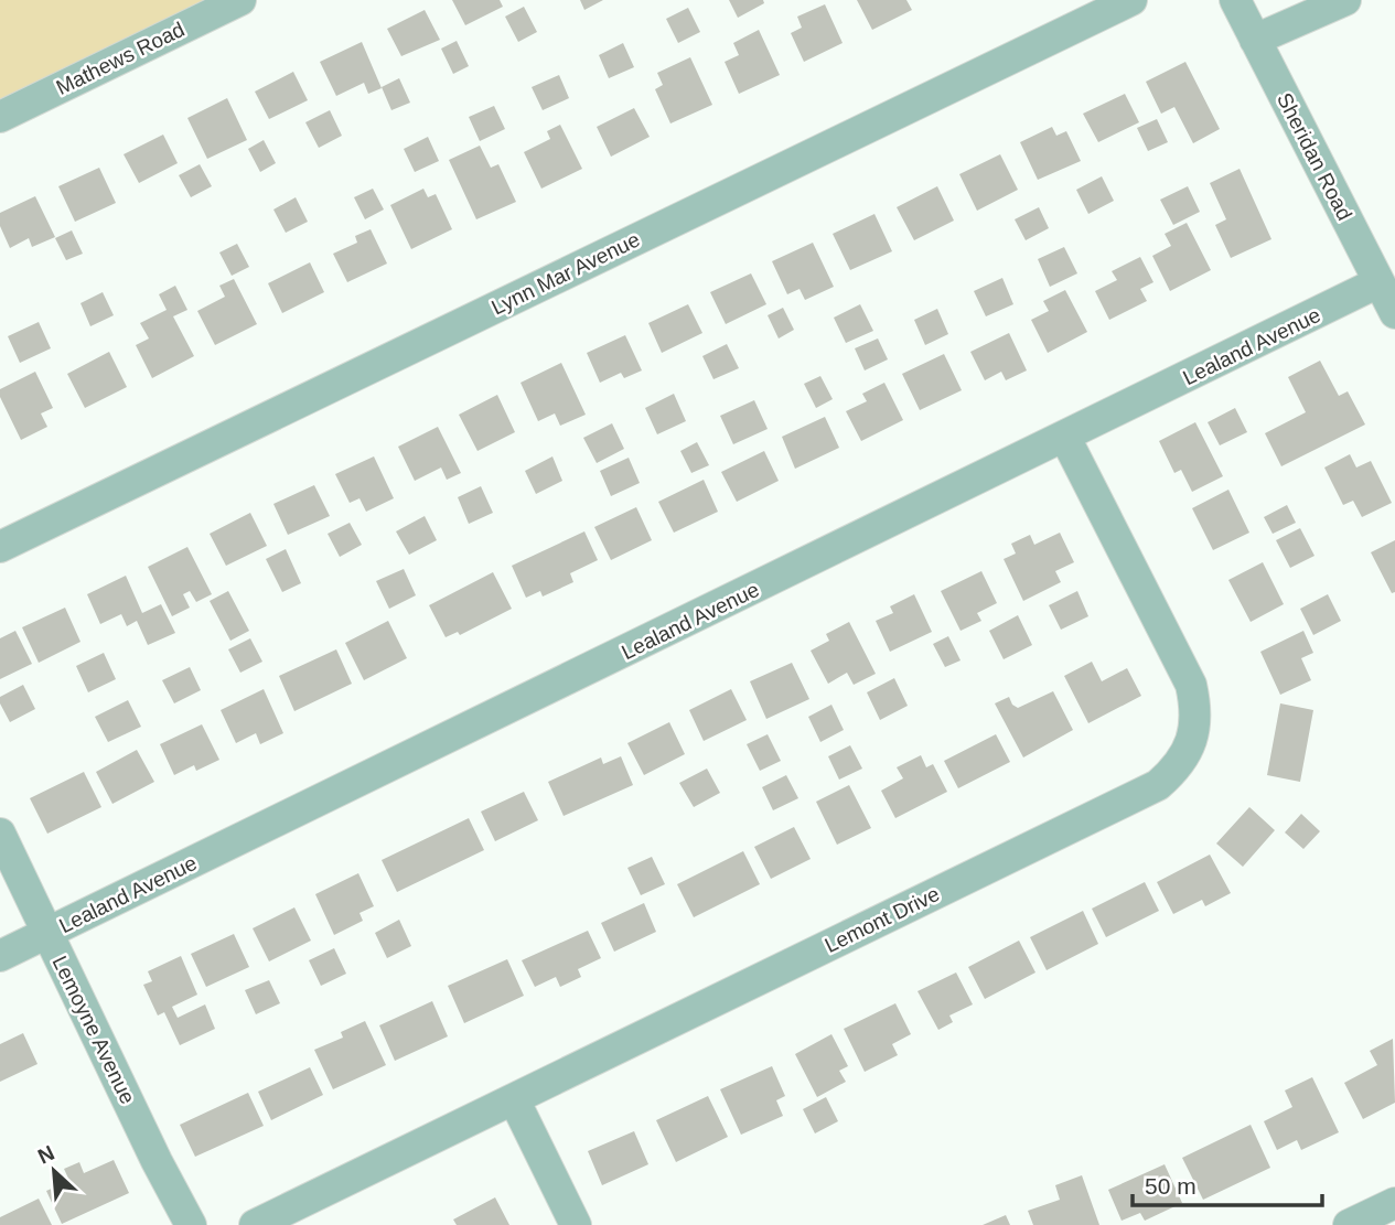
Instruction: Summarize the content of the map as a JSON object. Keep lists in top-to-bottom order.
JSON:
{
  "streets": {
    "street": [
      "Mathews Road",
      "Sheridan Road",
      "Lynn Mar Avenue",
      "Lealand Avenue",
      "Lemont Drive",
      "Lemoyne Avenue"
    ]
  },
  "crossings": [
    ["Sheridan Road", "Lealand Avenue"],
    ["Lealand Avenue", "Lemont Drive"],
    ["Lealand Avenue", "Lemoyne Avenue"]
  ],
  "scale_bar": "50 m",
  "north": "top left"
}
